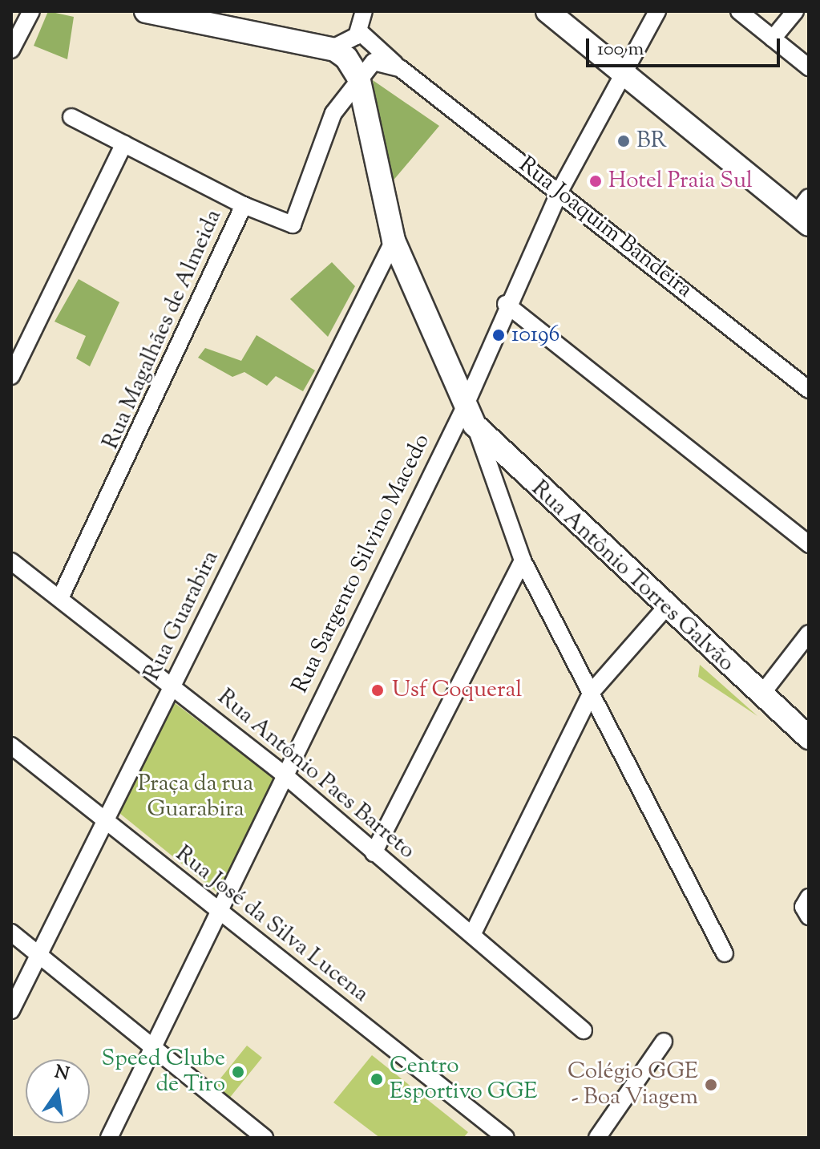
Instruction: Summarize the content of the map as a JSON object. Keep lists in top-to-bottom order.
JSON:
{
  "streets": {
    "main road": ["Rua Antônio Torres Galvão"],
    "street": [
      "Rua Joaquim Bandeira",
      "Rua Magalhães de Almeida",
      "Rua Sargento Silvino Macedo",
      "Rua Guarabira",
      "Rua Antônio Paes Barreto",
      "Rua José da Silva Lucena"
    ]
  },
  "crossings": [
    ["Rua Joaquim Bandeira", "Rua Sargento Silvino Macedo"],
    ["Rua Magalhães de Almeida", "Rua Antônio Paes Barreto"],
    ["Rua Sargento Silvino Macedo", "Rua Antônio Torres Galvão"],
    ["Rua Sargento Silvino Macedo", "Rua Antônio Paes Barreto"],
    ["Rua Sargento Silvino Macedo", "Rua José da Silva Lucena"],
    ["Rua Guarabira", "Rua Antônio Paes Barreto"],
    ["Rua Guarabira", "Rua José da Silva Lucena"]
  ],
  "parks": ["Praça da rua Guarabira"],
  "places": [
    "BR",
    "Hotel Praia Sul",
    "10196",
    "Usf Coqueral",
    "Speed Clube de Tiro",
    "Centro Esportivo GGE",
    "Colégio GGE - Boa Viagem"
  ],
  "scale_bar": "100 m",
  "north": "top"
}
